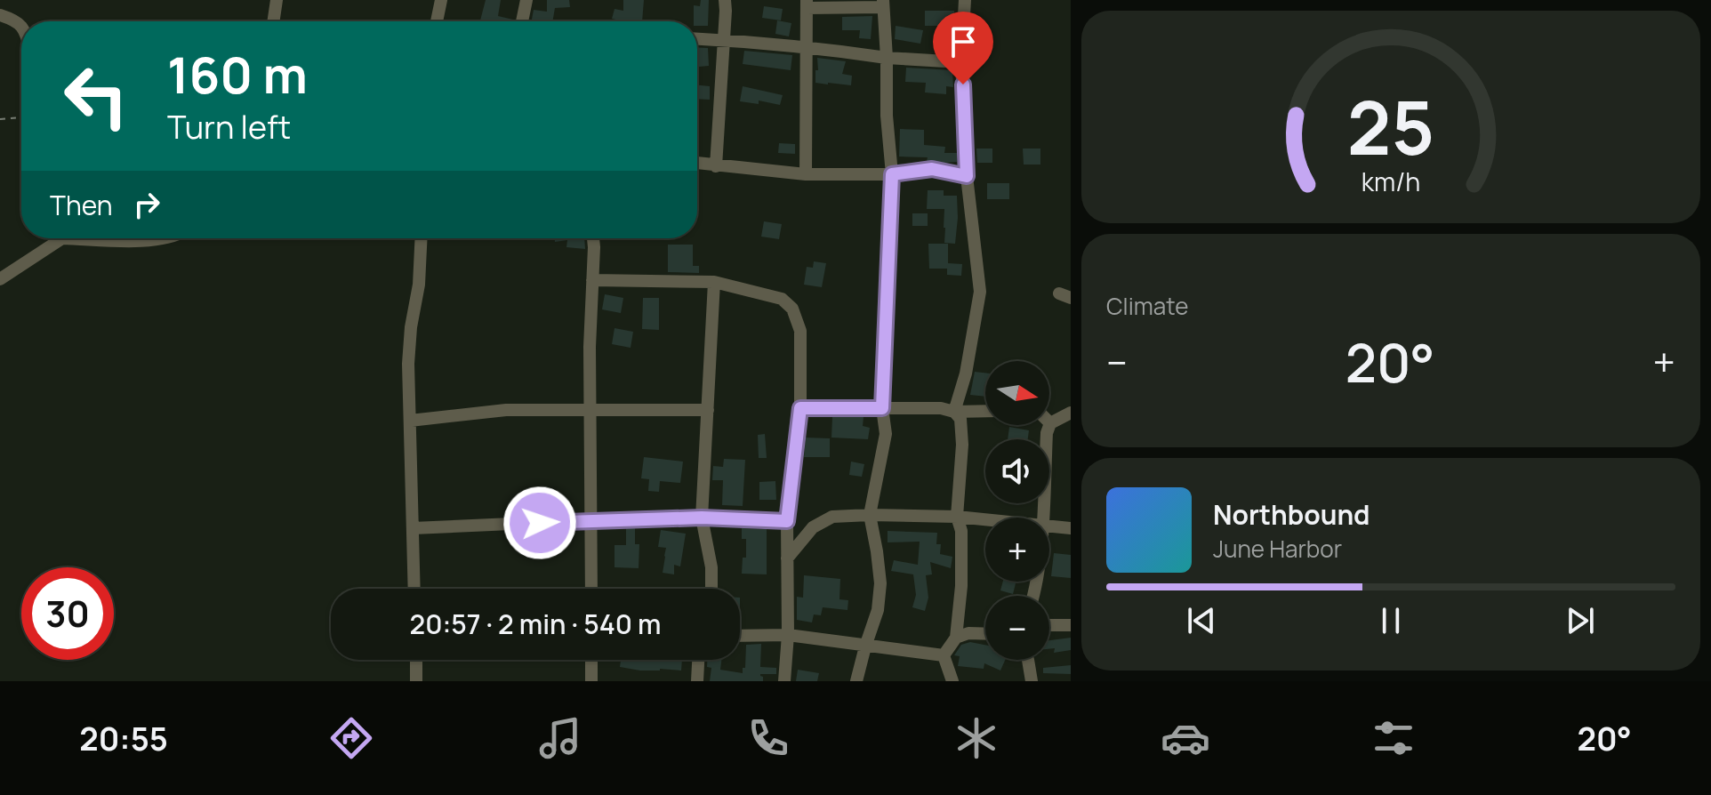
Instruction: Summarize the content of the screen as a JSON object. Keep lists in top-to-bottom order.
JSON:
{
  "north": "right",
  "page": {
    "turn": ["160 m", "Turn left"],
    "then": "Then",
    "tile": "Climate",
    "heat": ["−", "20°", "+"],
    "map_buttons": ["+", "−"],
    "song": ["Northbound", "June Harbor"],
    "limit": "30",
    "trip": "20:57 · 2 min · 540 m",
    "tabs": ["20:55", "20°"],
    "gauge": ["25", "km/h"]
  }
}
